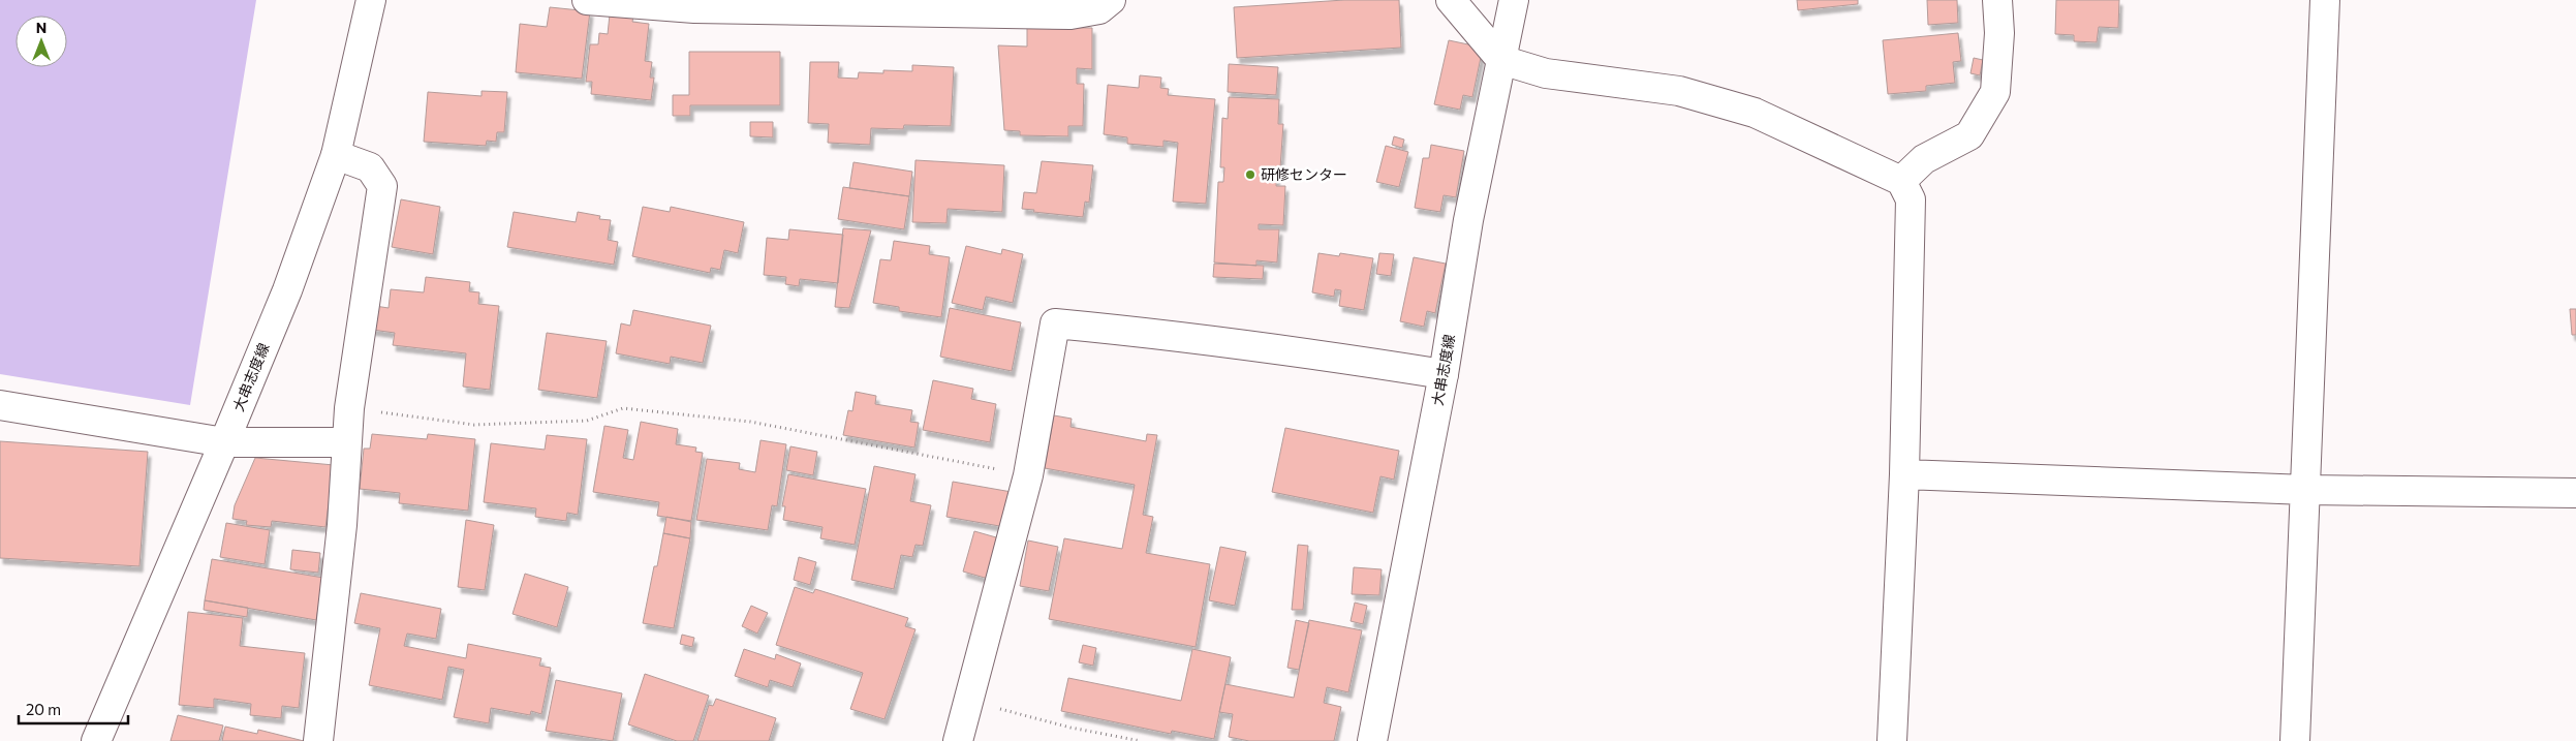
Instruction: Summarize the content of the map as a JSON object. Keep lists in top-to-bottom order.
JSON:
{
  "streets": {
    "street": ["大串志度線"]
  },
  "places": ["研修センター"],
  "scale_bar": "20 m",
  "north": "top"
}
